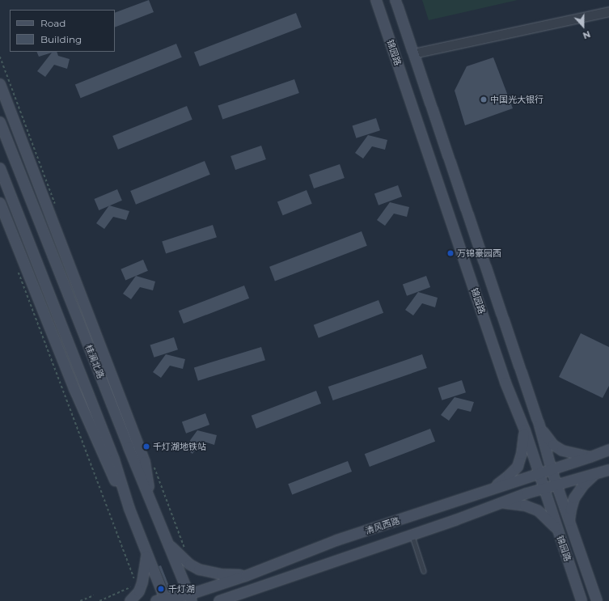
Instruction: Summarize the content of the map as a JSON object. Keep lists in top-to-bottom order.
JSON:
{
  "streets": {
    "main road": ["锦园路", "桂澜北路", "清风西路"]
  },
  "crossings": [
    ["锦园路", "清风西路"],
    ["桂澜北路", "清风西路"]
  ],
  "places": [
    "中国光大银行",
    "万锦豪园西",
    "千灯湖地铁站",
    "千灯湖"
  ],
  "legend": ["Road", "Building"],
  "north": "bottom"
}
